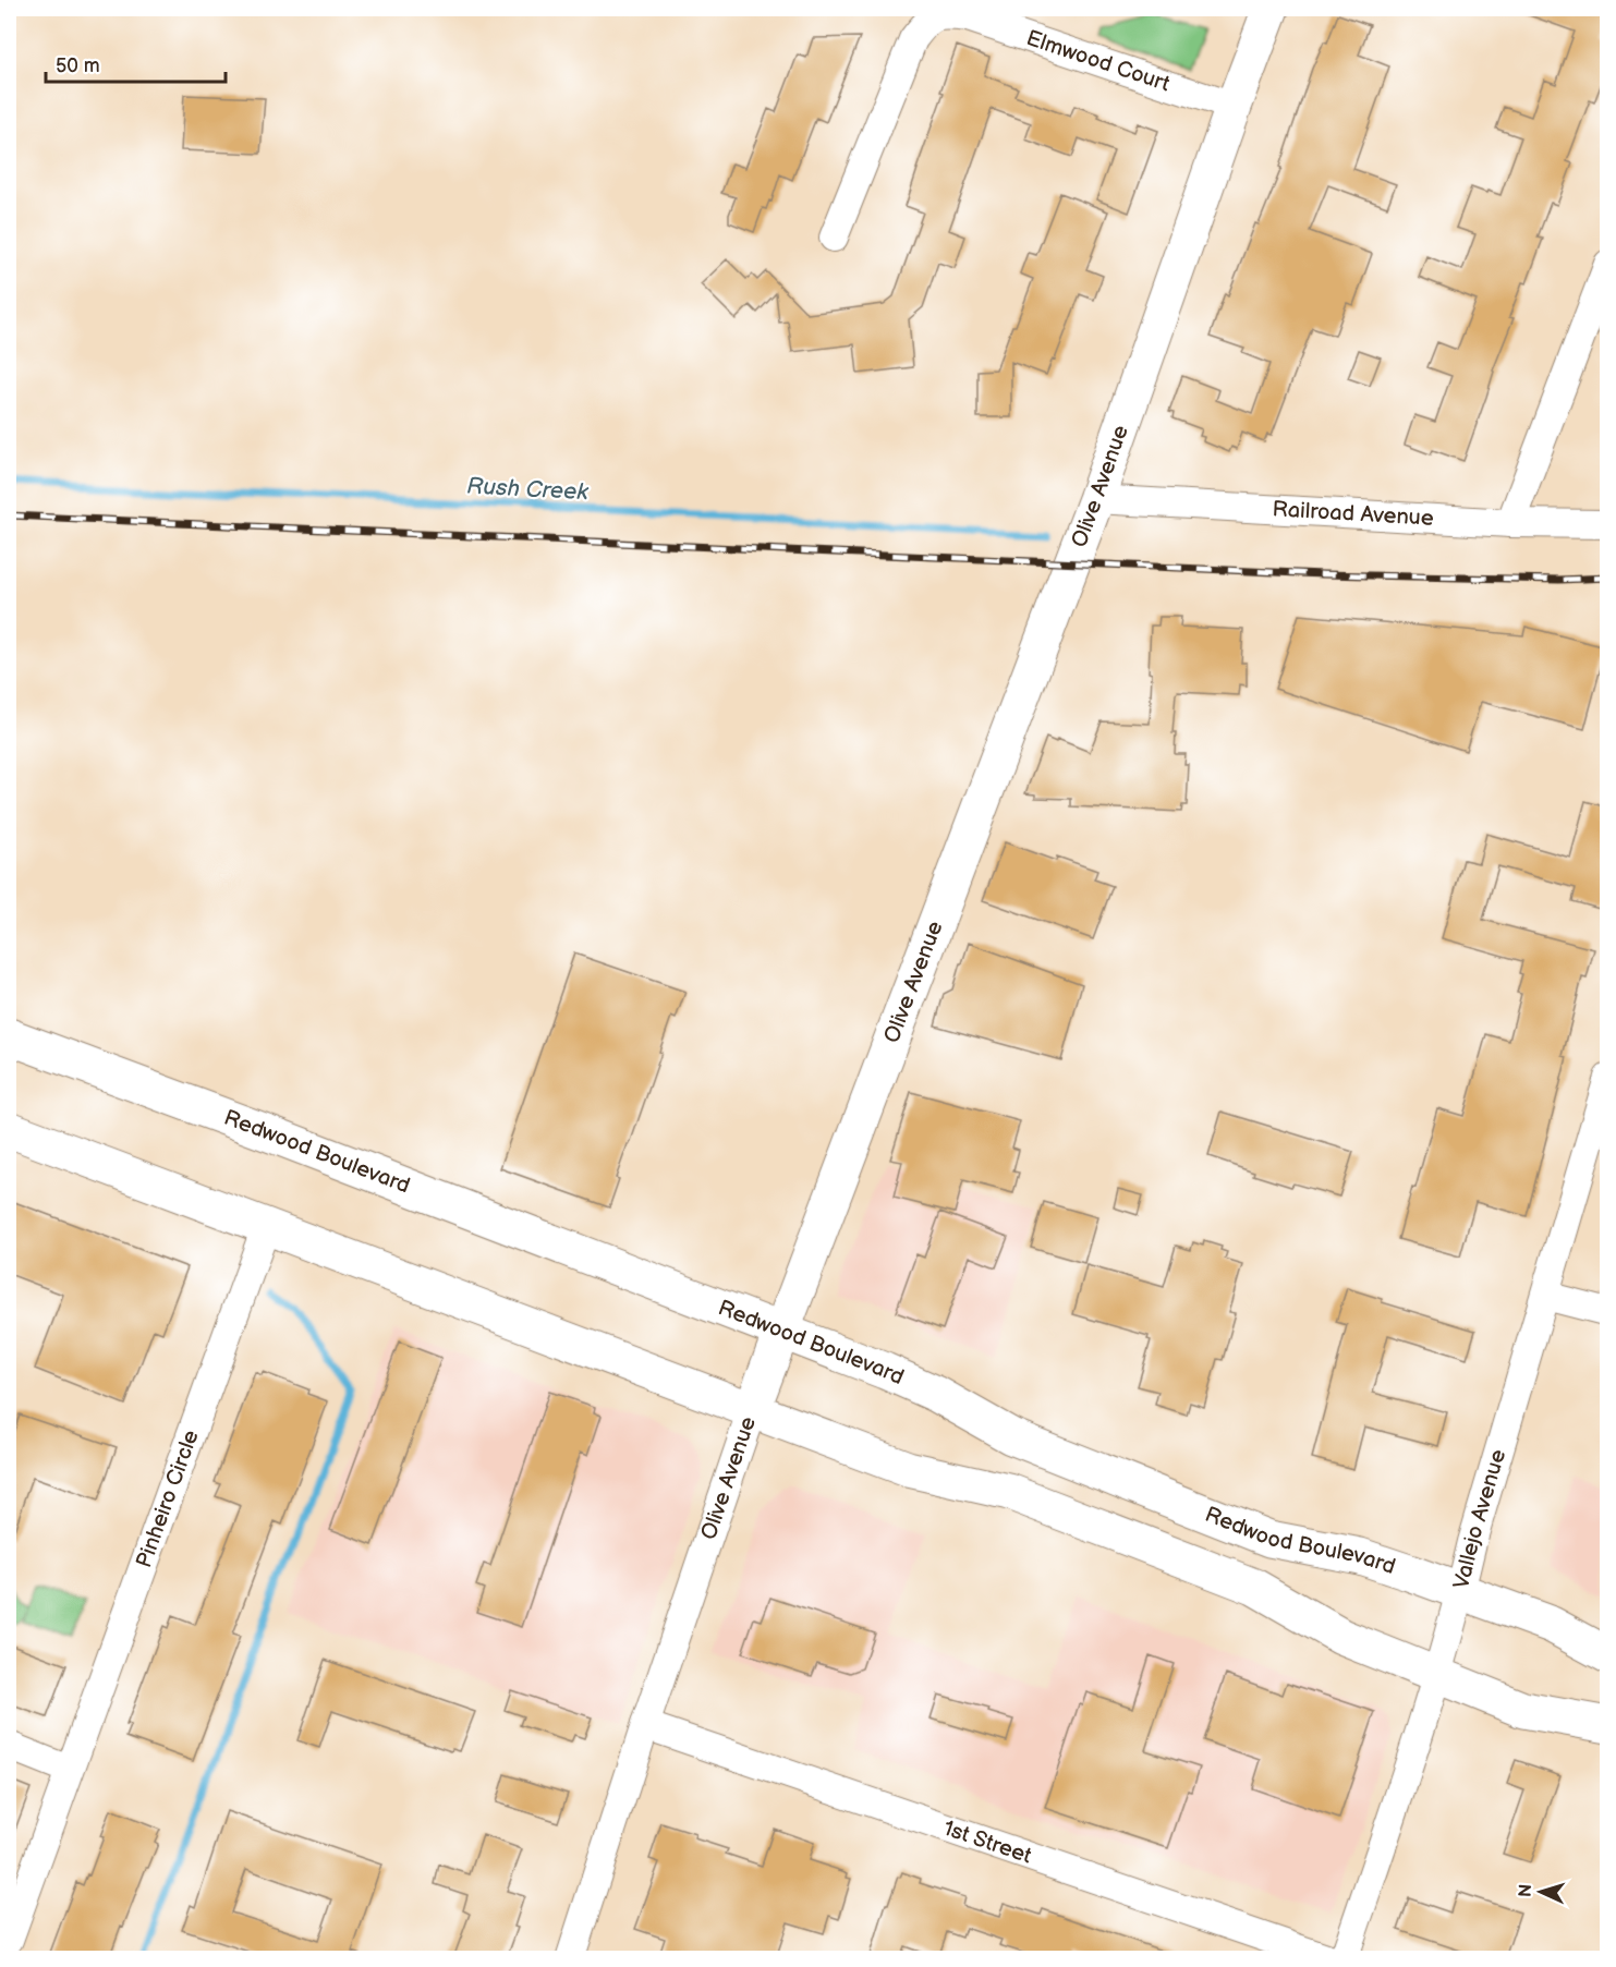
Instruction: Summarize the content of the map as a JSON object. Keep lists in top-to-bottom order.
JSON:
{
  "streets": {
    "main road": ["Olive Avenue", "Redwood Boulevard"],
    "street": [
      "Elmwood Court",
      "Railroad Avenue",
      "Pinheiro Circle",
      "Vallejo Avenue",
      "1st Street"
    ]
  },
  "crossings": [
    ["Elmwood Court", "Olive Avenue"],
    ["Olive Avenue", "Railroad Avenue"],
    ["Olive Avenue", "Redwood Boulevard"],
    ["Olive Avenue", "1st Street"],
    ["Redwood Boulevard", "Vallejo Avenue"]
  ],
  "water": ["Rush Creek"],
  "scale_bar": "50 m",
  "north": "left"
}
